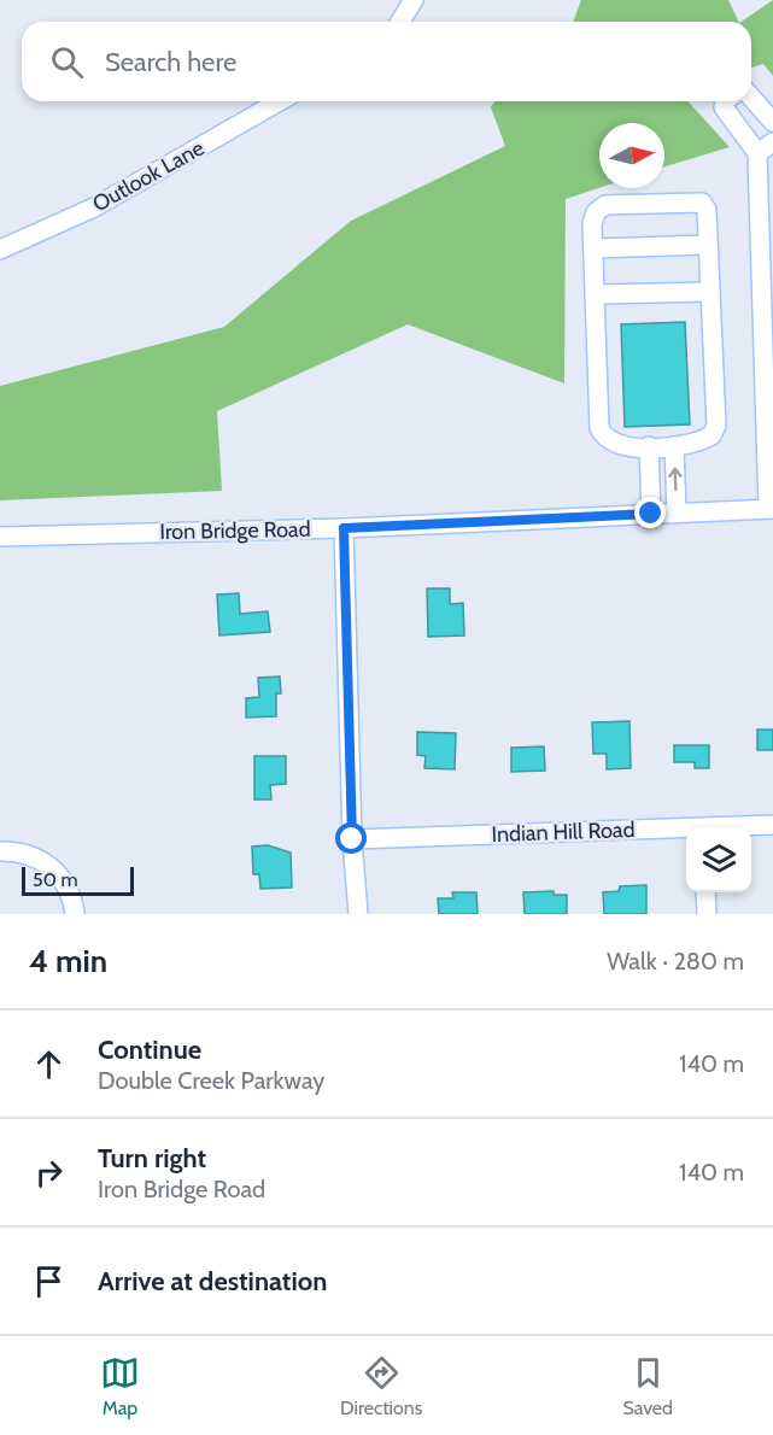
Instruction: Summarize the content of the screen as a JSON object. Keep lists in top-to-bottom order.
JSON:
{
  "streets": {
    "street": ["Outlook Lane", "Iron Bridge Road", "Indian Hill Road"]
  },
  "scale_bar": "50 m",
  "north": "right",
  "page": {
    "search": "Search here",
    "scale": "50 m",
    "heading": ["4 min", "Walk · 280 m"],
    "list": [
      ["Continue", "Double Creek Parkway", "140 m"],
      ["Turn right", "Iron Bridge Road", "140 m"],
      "Arrive at destination"
    ],
    "nav": ["Map", "Directions", "Saved"]
  }
}
